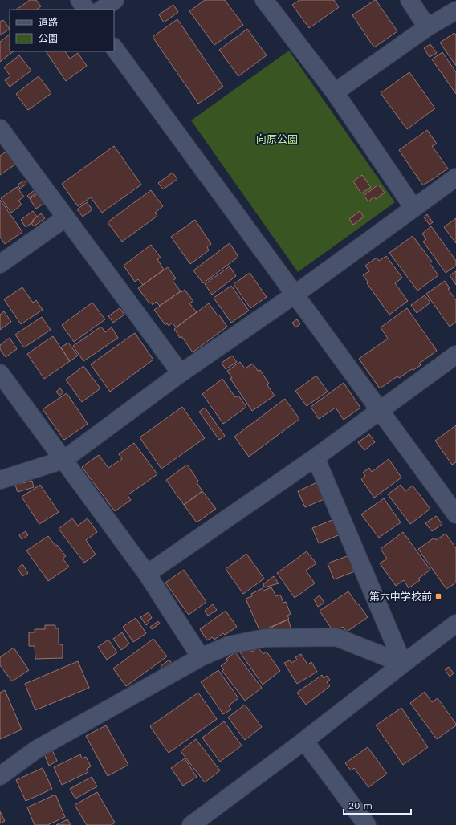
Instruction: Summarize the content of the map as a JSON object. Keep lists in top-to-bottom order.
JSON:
{
  "parks": ["向原公園"],
  "places": {
    "transit": ["第六中学校前"]
  },
  "legend": ["道路", "公園"],
  "scale_bar": "20 m"
}
